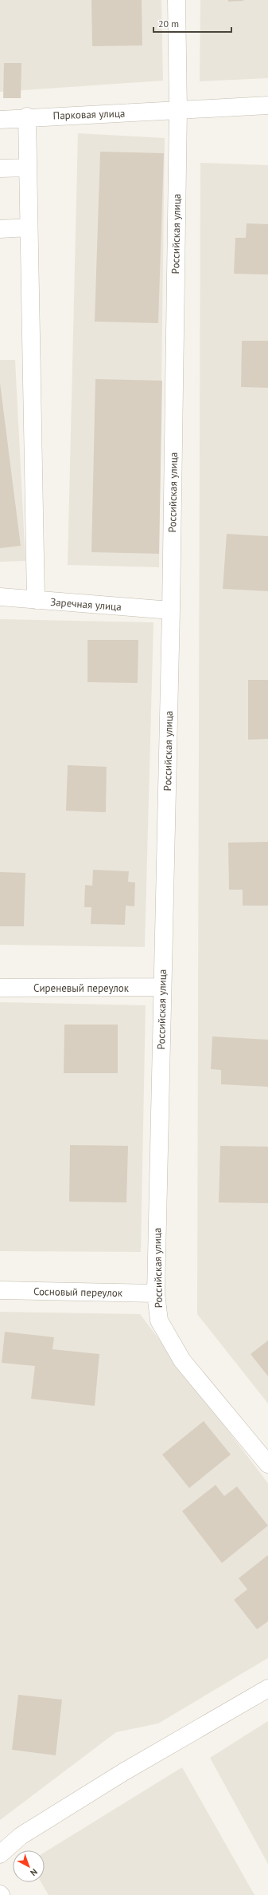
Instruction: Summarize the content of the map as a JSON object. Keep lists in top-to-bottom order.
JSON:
{
  "streets": {
    "street": [
      "Парковая улица",
      "Российская улица",
      "Заречная улица",
      "Сиреневый переулок",
      "Сосновый переулок"
    ]
  },
  "crossings": [
    ["Парковая улица", "Российская улица"],
    ["Российская улица", "Заречная улица"],
    ["Российская улица", "Сиреневый переулок"],
    ["Российская улица", "Сосновый переулок"]
  ],
  "scale_bar": "20 m",
  "north": "bottom right"
}
